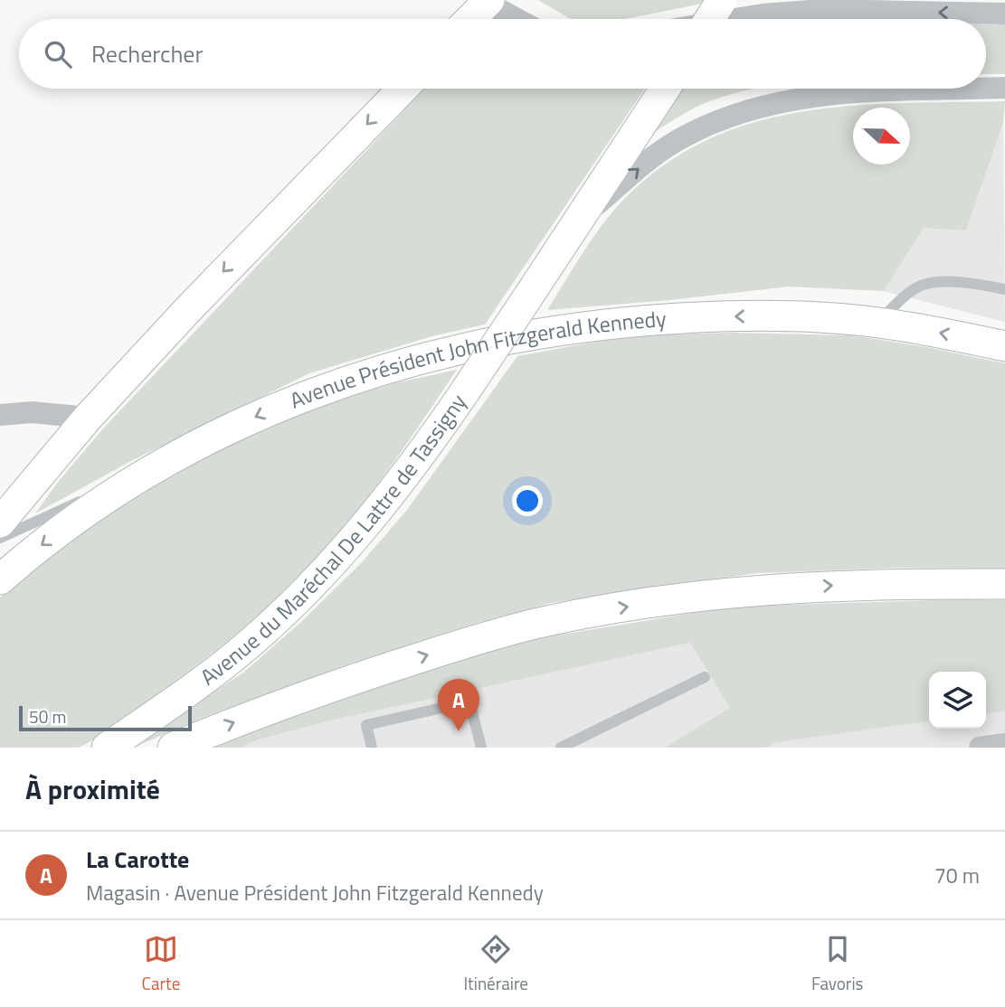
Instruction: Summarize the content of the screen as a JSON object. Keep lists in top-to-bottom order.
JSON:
{
  "streets": {
    "main road": ["Avenue Président John Fitzgerald Kennedy", "Avenue du Maréchal De Lattre de Tassigny"]
  },
  "one_way": ["Avenue Président John Fitzgerald Kennedy"],
  "scale_bar": "50 m",
  "north": "right",
  "page": {
    "search": "Rechercher",
    "pins": "A",
    "scale": "50 m",
    "heading": "À proximité",
    "list": [
      {
        "mark": "A",
        "name": "La Carotte",
        "note": "Magasin · Avenue Président John Fitzgerald Kennedy",
        "value": "70 m"
      }
    ],
    "nav": ["Carte", "Itinéraire", "Favoris"]
  }
}
